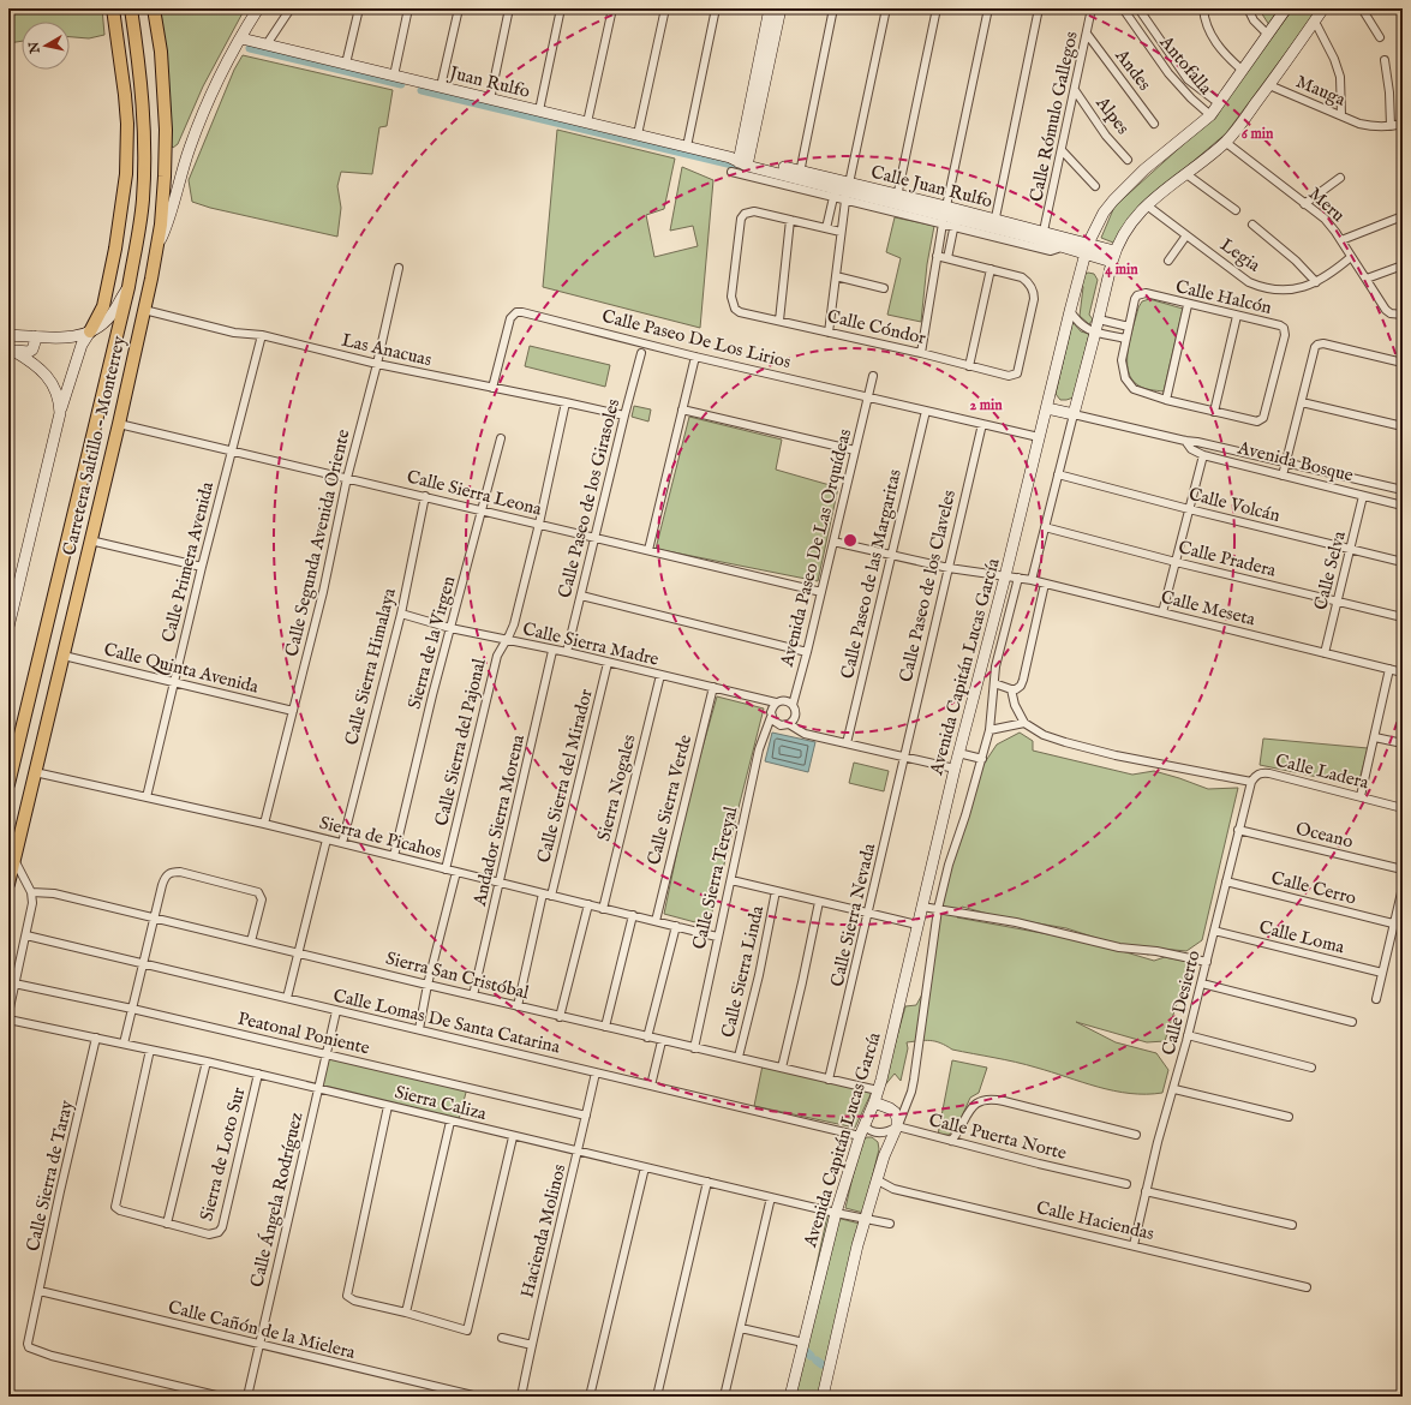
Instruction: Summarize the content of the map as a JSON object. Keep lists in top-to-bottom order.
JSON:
{
  "streets": {
    "main road": ["Carretera Saltillo - Monterrey"],
    "street": [
      "Antofalla",
      "Andes",
      "Juan Rulfo",
      "Mauga",
      "Alpes",
      "Calle Rómulo Gallegos",
      "Calle Juan Rulfo",
      "Meru",
      "Legia",
      "Calle Halcón",
      "Calle Cóndor",
      "Calle Paseo De Los Lirios",
      "Las Anacuas",
      "Avenida Bosque",
      "Calle Sierra Leona",
      "Calle Paseo de los Girasoles",
      "Calle Volcán",
      "Calle Segunda Avenida Oriente",
      "Avenida Paseo De Las Orquídeas",
      "Calle Pradera",
      "Calle Primera Avenida",
      "Calle Selva",
      "Calle Paseo de las Margaritas",
      "Calle Paseo de los Claveles",
      "Calle Meseta",
      "Sierra de la Virgen",
      "Calle Sierra Madre",
      "Calle Sierra Himalaya",
      "Avenida Capitán Lucas García",
      "Calle Quinta Avenida",
      "Calle Sierra del Pajonal",
      "Calle Ladera",
      "Calle Sierra del Mirador",
      "Sierra Nogales",
      "Calle Sierra Verde",
      "Andador Sierra Morena",
      "Oceano",
      "Sierra de Picahos",
      "Calle Sierra Tereyal",
      "Calle Cerro",
      "Calle Sierra Nevada",
      "Calle Loma",
      "Calle Sierra Linda",
      "Sierra San Cristóbal",
      "Calle Desierto",
      "Calle Lomas De Santa Catarina",
      "Peatonal Poniente",
      "Sierra Caliza",
      "Calle Puerta Norte",
      "Sierra de Loto Sur",
      "Calle Sierra de Taray",
      "Calle Ángela Rodríguez",
      "Calle Haciendas",
      "Hacienda Molinos",
      "Calle Cañón de la Mielera"
    ]
  },
  "crossings": [
    ["Antofalla", "Avenida Capitán Lucas García"],
    ["Andes", "Calle Rómulo Gallegos"],
    ["Juan Rulfo", "Calle Juan Rulfo"],
    ["Alpes", "Calle Rómulo Gallegos"],
    ["Calle Rómulo Gallegos", "Calle Juan Rulfo"],
    ["Calle Juan Rulfo", "Avenida Capitán Lucas García"],
    ["Meru", "Legia"],
    ["Calle Paseo De Los Lirios", "Las Anacuas"],
    ["Calle Paseo De Los Lirios", "Avenida Paseo De Las Orquídeas"],
    ["Las Anacuas", "Carretera Saltillo - Monterrey"],
    ["Las Anacuas", "Calle Paseo de los Girasoles"],
    ["Las Anacuas", "Calle Segunda Avenida Oriente"],
    ["Las Anacuas", "Calle Primera Avenida"],
    ["Las Anacuas", "Calle Sierra del Pajonal"],
    ["Carretera Saltillo - Monterrey", "Calle Sierra Leona"],
    ["Carretera Saltillo - Monterrey", "Calle Quinta Avenida"],
    ["Carretera Saltillo - Monterrey", "Sierra de Picahos"],
    ["Avenida Bosque", "Calle Selva"],
    ["Avenida Bosque", "Avenida Capitán Lucas García"],
    ["Calle Sierra Leona", "Calle Paseo de los Girasoles"],
    ["Calle Sierra Leona", "Calle Segunda Avenida Oriente"],
    ["Calle Sierra Leona", "Avenida Paseo De Las Orquídeas"],
    ["Calle Sierra Leona", "Calle Primera Avenida"],
    ["Calle Sierra Leona", "Sierra de la Virgen"],
    ["Calle Sierra Leona", "Calle Sierra Himalaya"],
    ["Calle Sierra Leona", "Calle Sierra del Pajonal"],
    ["Calle Paseo de los Girasoles", "Calle Sierra Madre"],
    ["Calle Volcán", "Calle Selva"],
    ["Calle Segunda Avenida Oriente", "Calle Quinta Avenida"],
    ["Calle Segunda Avenida Oriente", "Sierra de Picahos"],
    ["Avenida Paseo De Las Orquídeas", "Calle Meseta"],
    ["Avenida Paseo De Las Orquídeas", "Calle Sierra Madre"],
    ["Avenida Paseo De Las Orquídeas", "Calle Sierra Tereyal"],
    ["Calle Pradera", "Calle Selva"],
    ["Calle Primera Avenida", "Calle Quinta Avenida"],
    ["Calle Primera Avenida", "Sierra de Picahos"],
    ["Calle Selva", "Calle Meseta"],
    ["Calle Paseo de las Margaritas", "Calle Meseta"],
    ["Calle Paseo de los Claveles", "Calle Meseta"],
    ["Calle Paseo de los Claveles", "Calle Sierra Nevada"],
    ["Calle Meseta", "Avenida Capitán Lucas García"],
    ["Sierra de la Virgen", "Calle Sierra Madre"],
    ["Sierra de la Virgen", "Sierra de Picahos"],
    ["Calle Sierra Madre", "Calle Sierra Himalaya"],
    ["Calle Sierra Madre", "Calle Sierra del Pajonal"],
    ["Calle Sierra Madre", "Calle Sierra del Mirador"],
    ["Calle Sierra Madre", "Sierra Nogales"],
    ["Calle Sierra Madre", "Calle Sierra Verde"],
    ["Calle Sierra Madre", "Andador Sierra Morena"],
    ["Calle Sierra Madre", "Calle Sierra Tereyal"],
    ["Calle Sierra Himalaya", "Sierra de Picahos"],
    ["Avenida Capitán Lucas García", "Sierra San Cristóbal"],
    ["Avenida Capitán Lucas García", "Calle Lomas De Santa Catarina"],
    ["Avenida Capitán Lucas García", "Sierra Caliza"],
    ["Avenida Capitán Lucas García", "Calle Puerta Norte"],
    ["Calle Sierra del Pajonal", "Sierra de Picahos"],
    ["Calle Ladera", "Calle Desierto"],
    ["Calle Sierra del Mirador", "Sierra de Picahos"],
    ["Calle Sierra del Mirador", "Sierra San Cristóbal"],
    ["Sierra Nogales", "Sierra de Picahos"],
    ["Calle Sierra Verde", "Sierra de Picahos"],
    ["Andador Sierra Morena", "Sierra de Picahos"],
    ["Andador Sierra Morena", "Sierra San Cristóbal"],
    ["Oceano", "Calle Desierto"],
    ["Sierra de Picahos", "Calle Sierra Tereyal"],
    ["Calle Sierra Tereyal", "Sierra San Cristóbal"],
    ["Calle Cerro", "Calle Desierto"],
    ["Calle Sierra Nevada", "Sierra San Cristóbal"],
    ["Calle Loma", "Calle Desierto"],
    ["Calle Sierra Linda", "Sierra San Cristóbal"],
    ["Calle Desierto", "Calle Haciendas"],
    ["Calle Lomas De Santa Catarina", "Calle Puerta Norte"],
    ["Calle Lomas De Santa Catarina", "Calle Ángela Rodríguez"],
    ["Calle Lomas De Santa Catarina", "Hacienda Molinos"],
    ["Peatonal Poniente", "Calle Ángela Rodríguez"],
    ["Peatonal Poniente", "Hacienda Molinos"],
    ["Sierra Caliza", "Sierra de Loto Sur"],
    ["Sierra Caliza", "Calle Sierra de Taray"],
    ["Sierra Caliza", "Calle Ángela Rodríguez"],
    ["Sierra Caliza", "Hacienda Molinos"],
    ["Calle Sierra de Taray", "Calle Cañón de la Mielera"],
    ["Calle Ángela Rodríguez", "Calle Cañón de la Mielera"]
  ],
  "north": "left",
  "rings": ["6 min", "4 min", "2 min"]
}
